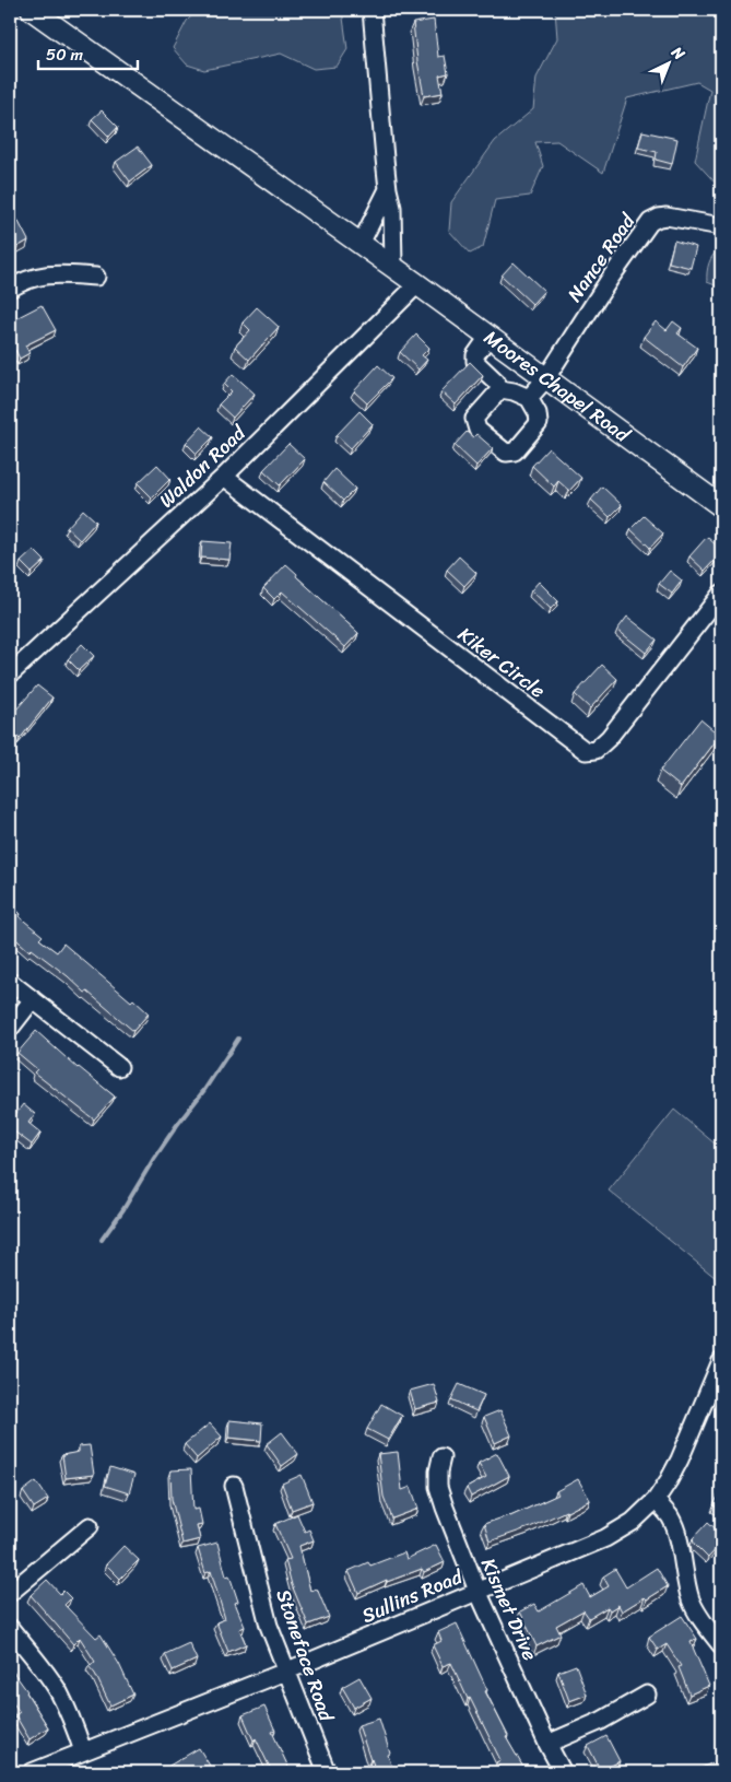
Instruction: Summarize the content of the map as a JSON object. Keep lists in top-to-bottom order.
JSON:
{
  "streets": {
    "main road": ["Moores Chapel Road"],
    "street": [
      "Nance Road",
      "Waldon Road",
      "Kiker Circle",
      "Sullins Road",
      "Kismet Drive",
      "Stoneface Road"
    ]
  },
  "crossings": [
    ["Nance Road", "Moores Chapel Road"],
    ["Moores Chapel Road", "Waldon Road"],
    ["Waldon Road", "Kiker Circle"],
    ["Sullins Road", "Kismet Drive"],
    ["Sullins Road", "Stoneface Road"]
  ],
  "scale_bar": "50 m",
  "north": "top right"
}
